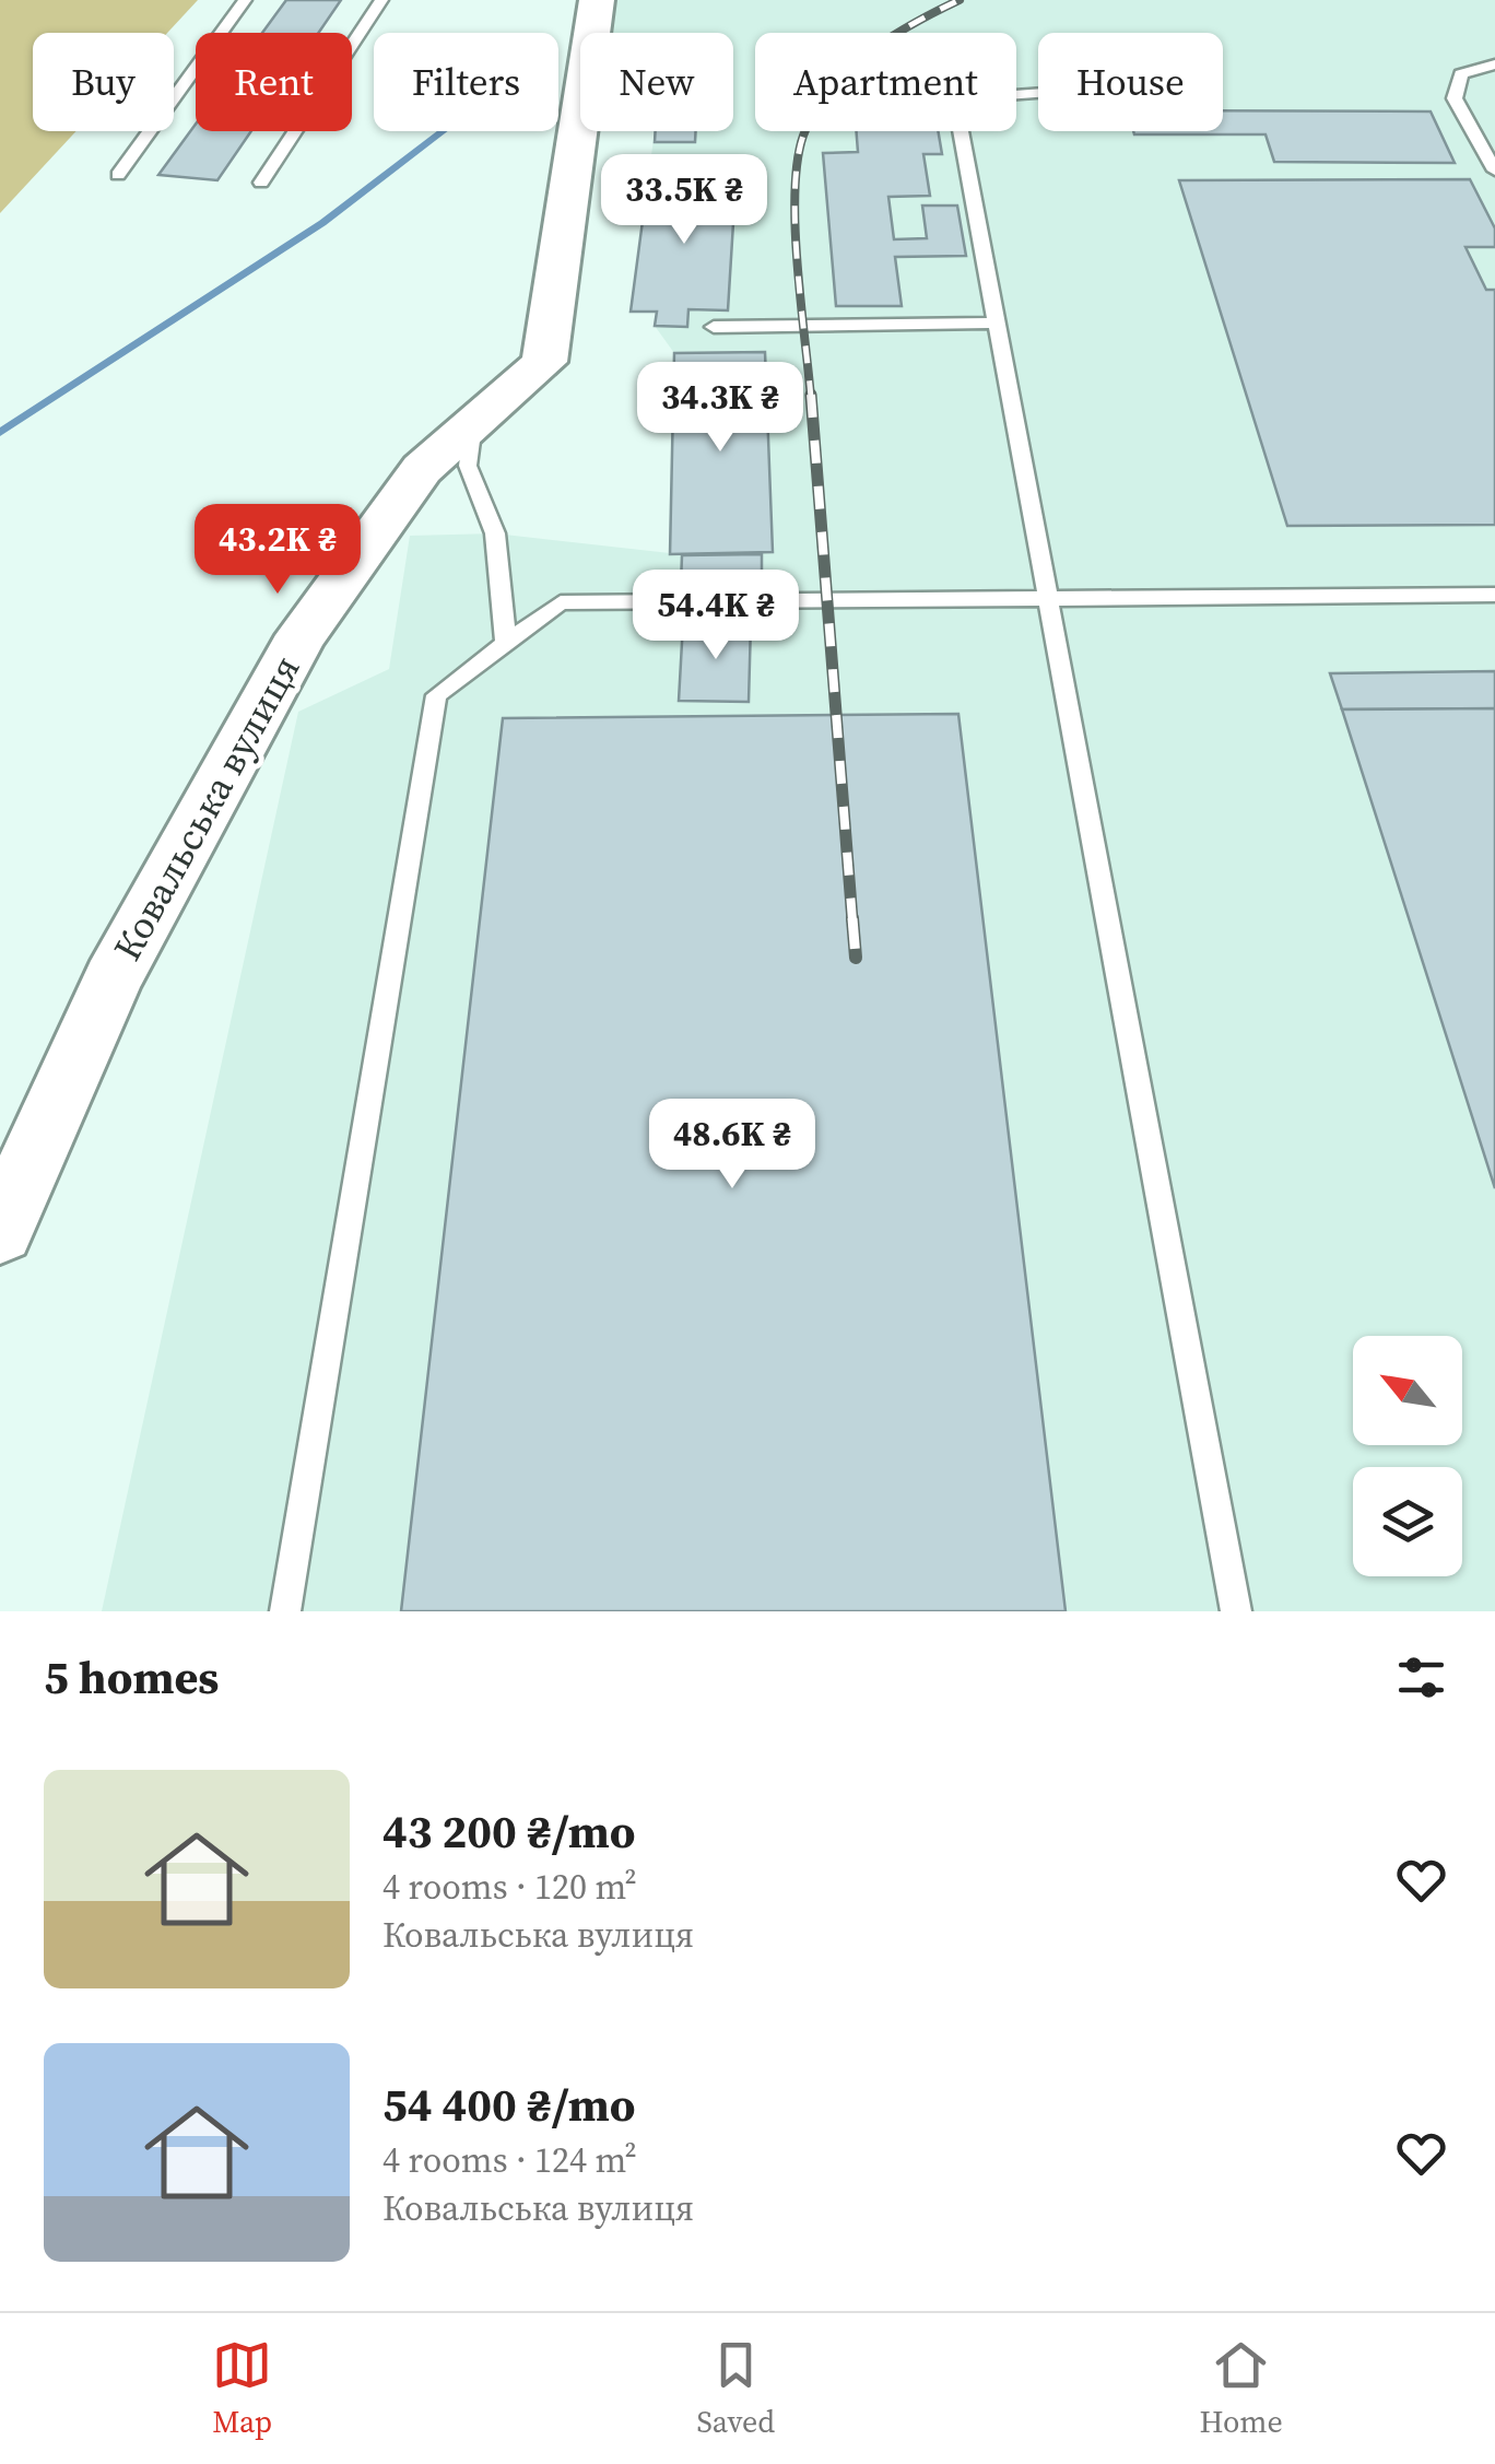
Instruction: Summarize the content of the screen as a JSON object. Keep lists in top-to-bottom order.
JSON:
{
  "streets": {
    "street": ["Ковальська вулиця"]
  },
  "north": "top left",
  "page": {
    "chip": [
      "Buy",
      "Rent",
      "Filters",
      "New",
      "Apartment",
      "House"
    ],
    "price": [
      "33.5K ₴",
      "34.3K ₴",
      "43.2K ₴",
      "54.4K ₴",
      "48.6K ₴"
    ],
    "heading": "5 homes",
    "list": [
      {
        "name": "43 200 ₴/mo",
        "note": "4 rooms · 120 m² · Ковальська вулиця"
      },
      {
        "name": "54 400 ₴/mo",
        "note": "4 rooms · 124 m² · Ковальська вулиця"
      }
    ],
    "tabs": ["Map", "Saved", "Home"]
  }
}
